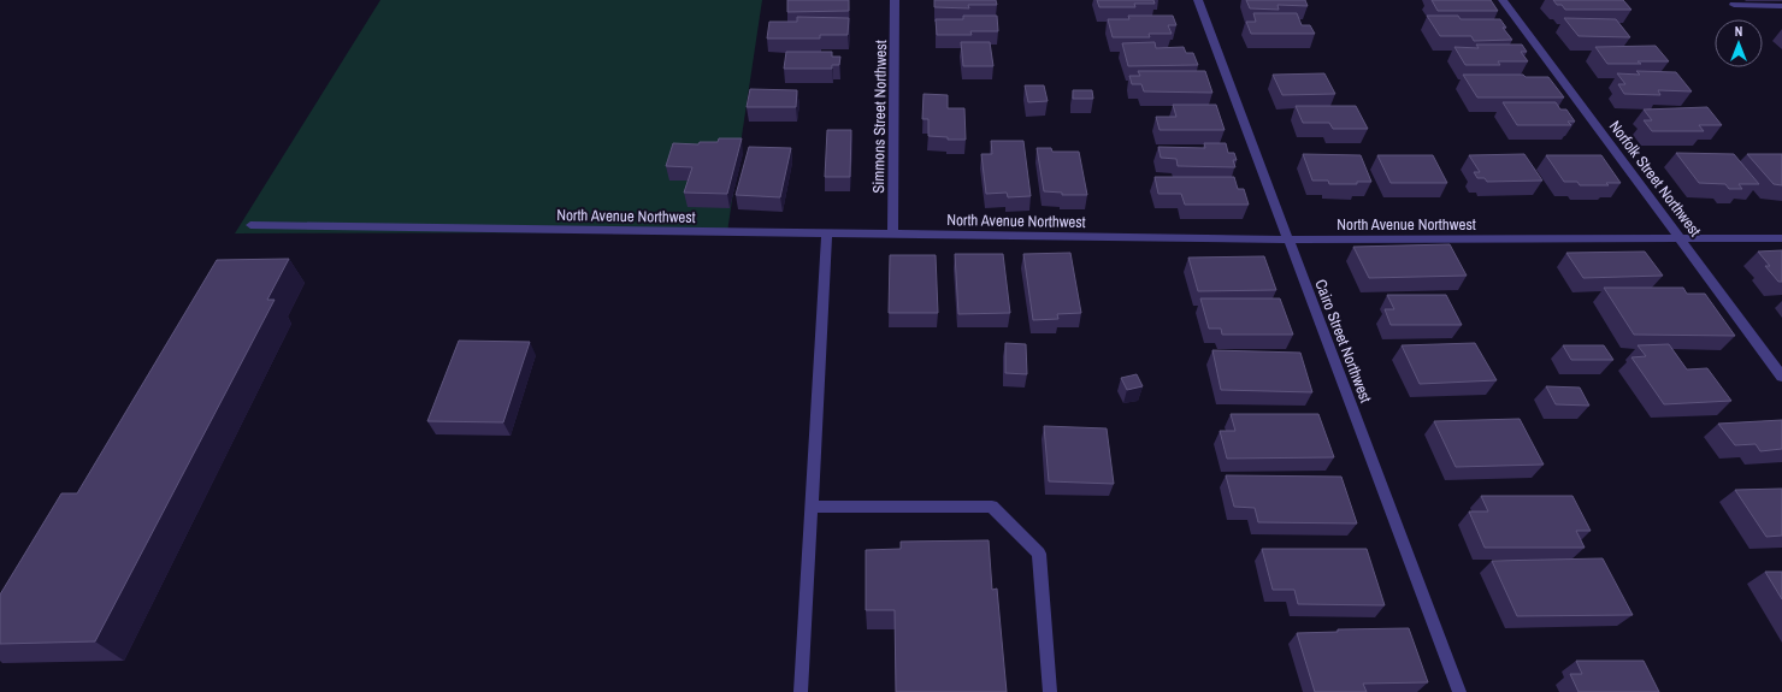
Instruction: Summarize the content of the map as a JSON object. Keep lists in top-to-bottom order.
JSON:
{
  "streets": {
    "street": [
      "Simmons Street Northwest",
      "Norfolk Street Northwest",
      "North Avenue Northwest",
      "Cairo Street Northwest"
    ]
  },
  "crossings": [
    ["Simmons Street Northwest", "North Avenue Northwest"],
    ["Norfolk Street Northwest", "North Avenue Northwest"],
    ["North Avenue Northwest", "Cairo Street Northwest"]
  ],
  "north": "top"
}
